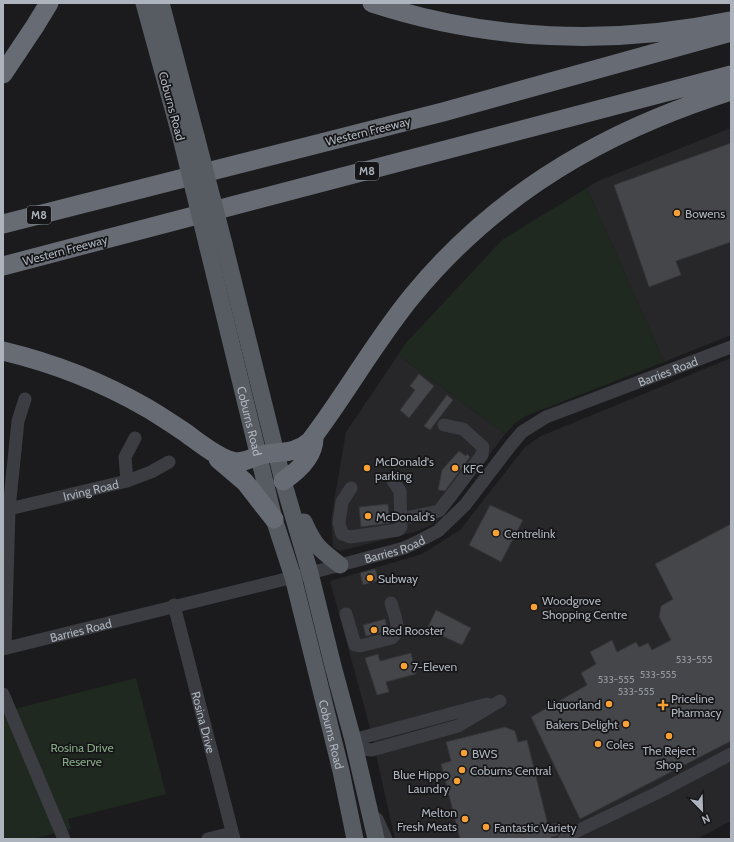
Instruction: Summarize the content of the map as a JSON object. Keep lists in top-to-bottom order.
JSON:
{
  "streets": {
    "highway": ["Western Freeway", "M8"],
    "main road": ["Coburns Road"],
    "street": ["Barries Road", "Irving Road", "Rosina Drive"]
  },
  "crossings": [
    ["Coburns Road", "Barries Road"],
    ["Barries Road", "Rosina Drive"]
  ],
  "parks": ["Rosina Drive Reserve"],
  "places": {
    "other": [
      "Bowens",
      "McDonald's parking",
      "KFC",
      "McDonald's",
      "Centrelink",
      "Subway",
      "Woodgrove Shopping Centre",
      "Red Rooster",
      "7-Eleven",
      "Liquorland",
      "Bakers Delight",
      "The Reject Shop",
      "Coles",
      "BWS",
      "Coburns Central",
      "Blue Hippo Laundry",
      "Melton Fresh Meats",
      "Fantastic Variety"
    ],
    "health": ["Priceline Pharmacy"]
  },
  "house_numbers": [
    "533-555",
    "533-555",
    "533-555",
    "533-555"
  ],
  "north": "bottom right"
}
